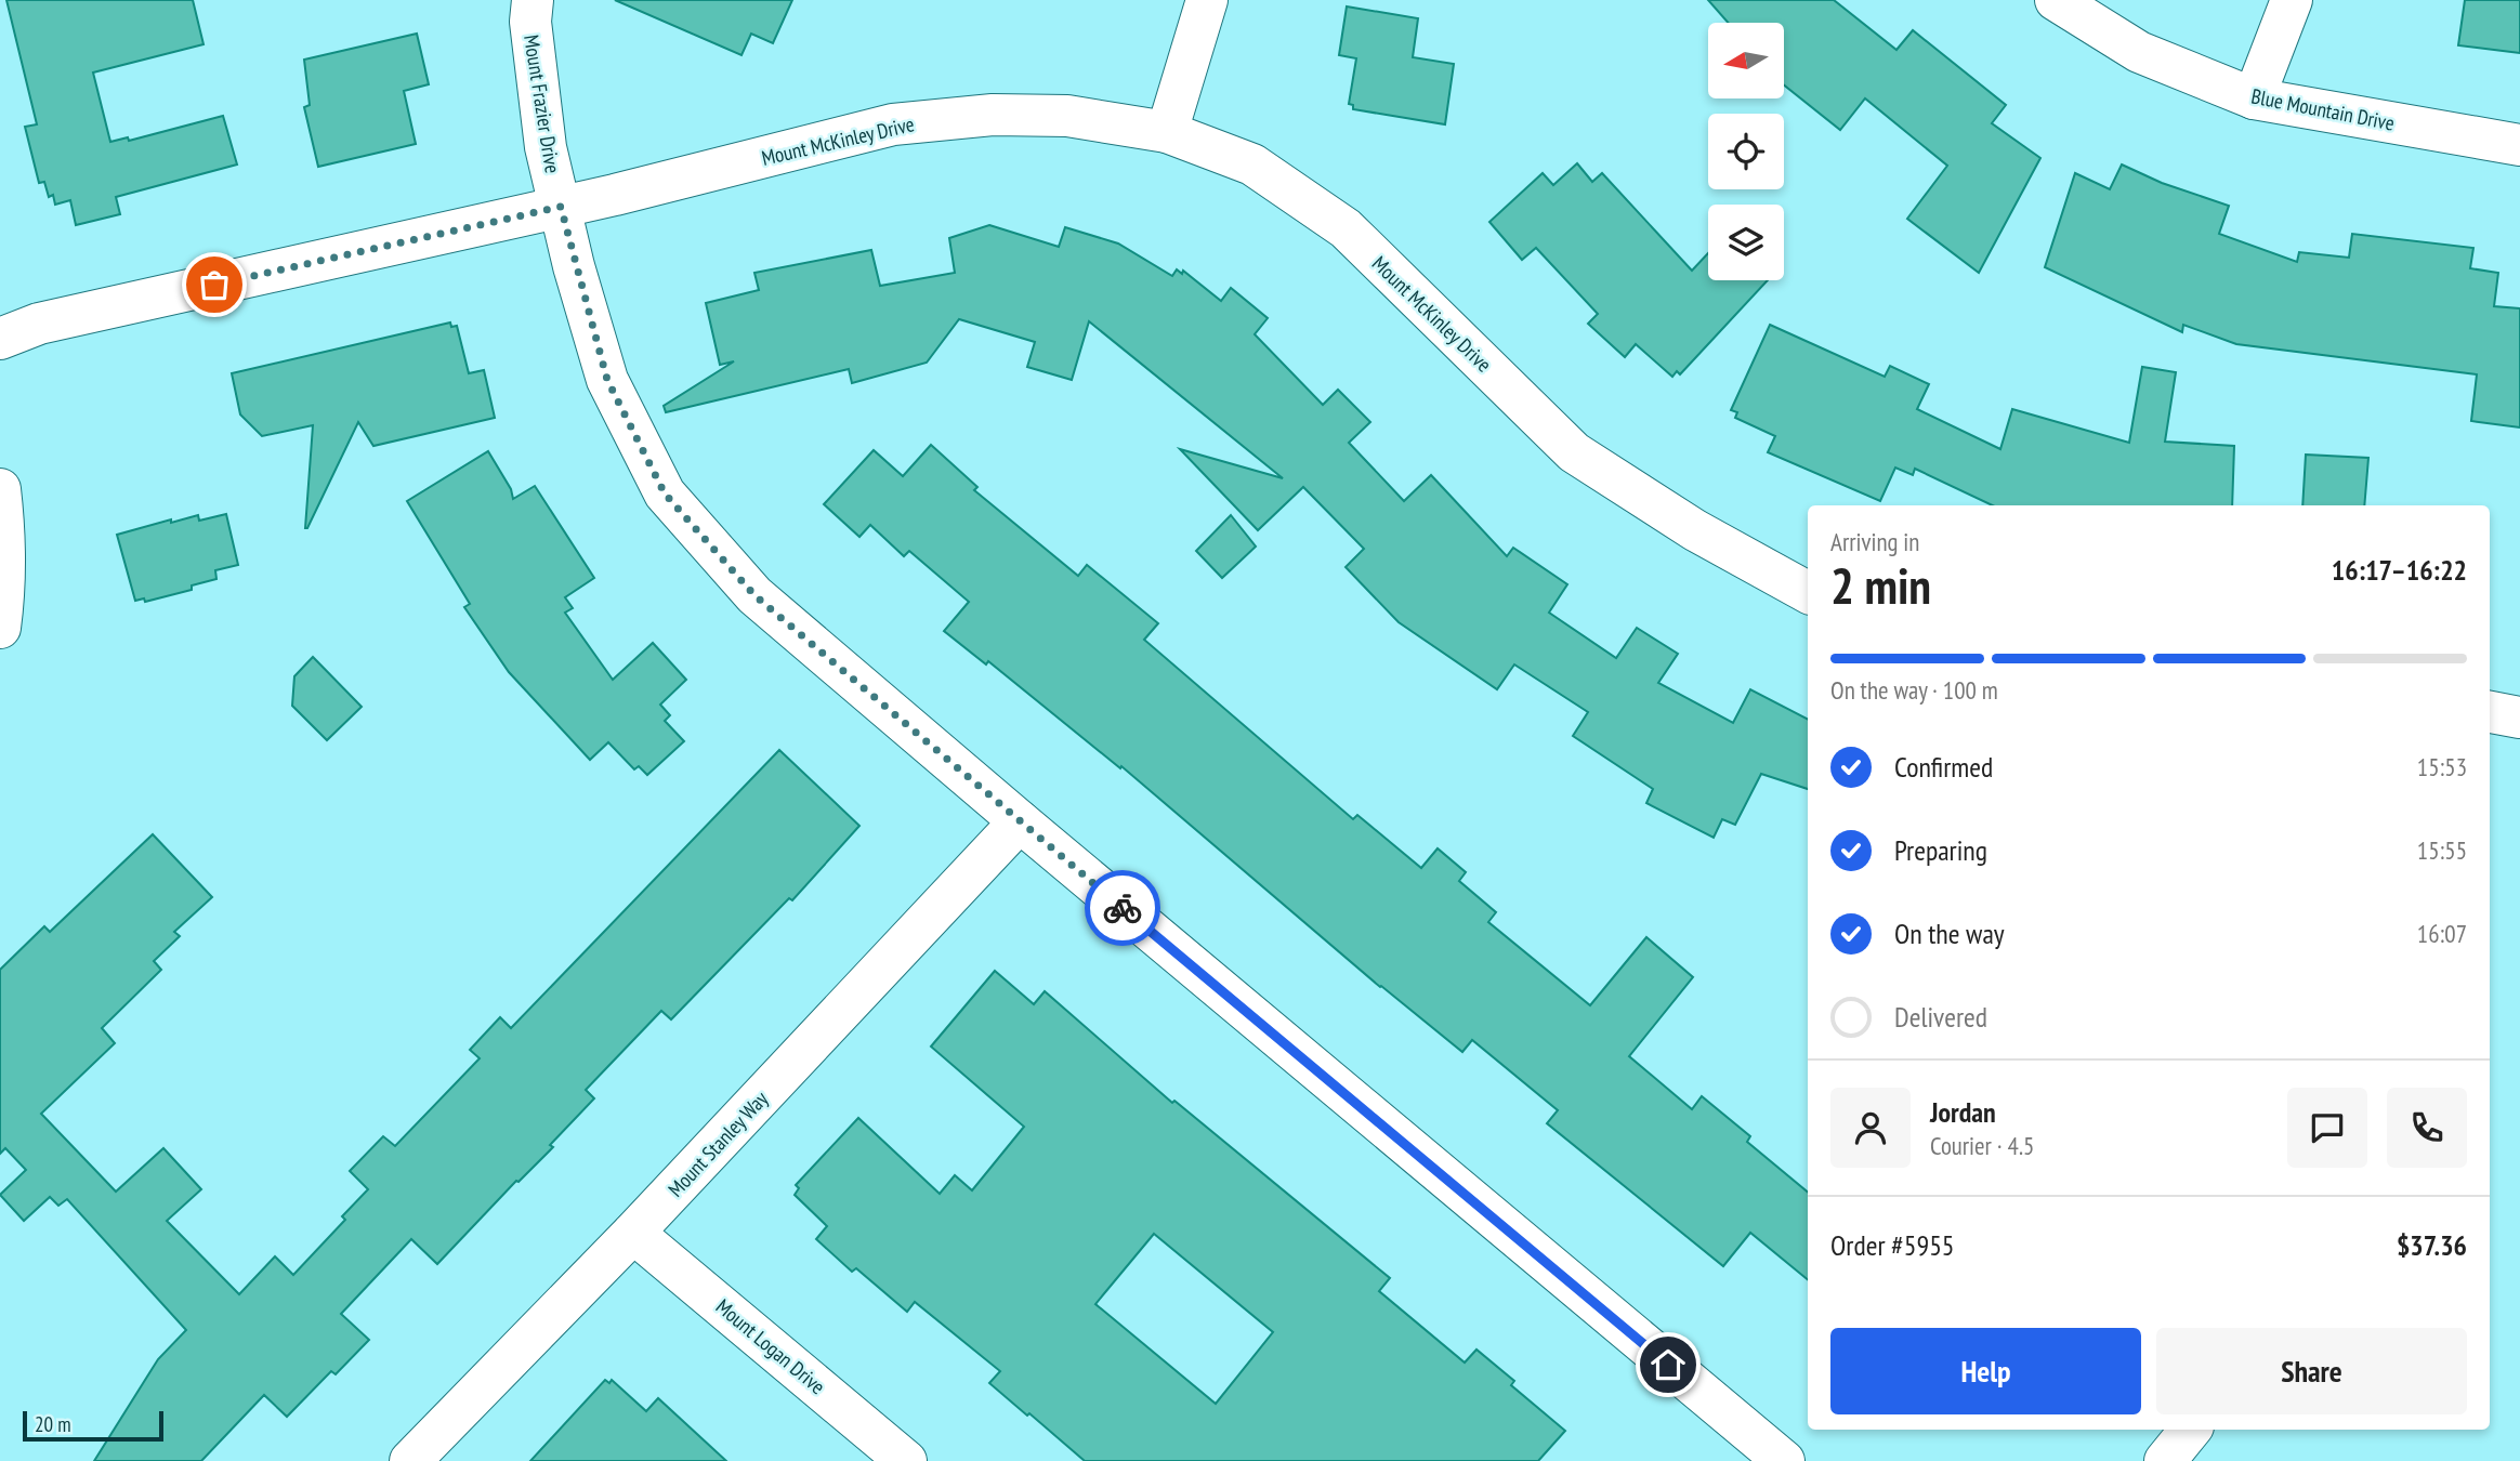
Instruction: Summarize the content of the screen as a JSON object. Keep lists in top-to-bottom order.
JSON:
{
  "streets": {
    "street": [
      "Mount Frazier Drive",
      "Blue Mountain Drive",
      "Mount McKinley Drive",
      "Mount Stanley Way",
      "Mount Logan Drive"
    ]
  },
  "crossings": [
    ["Mount Frazier Drive", "Mount McKinley Drive"],
    ["Mount Frazier Drive", "Mount Stanley Way"],
    ["Mount Stanley Way", "Mount Logan Drive"]
  ],
  "scale_bar": "20 m",
  "north": "left",
  "page": {
    "heading": ["2 min", "Arriving in", "16:17–16:22"],
    "panel": [
      "Jordan",
      "Courier · 4.5",
      "Order #5955",
      "$37.36"
    ],
    "bar": "On the way · 100 m",
    "list": [
      ["Confirmed", "15:53"],
      ["Preparing", "15:55"],
      ["On the way", "16:07"],
      "Delivered"
    ],
    "buttons": ["Help", "Share"],
    "scale": "20 m"
  }
}
